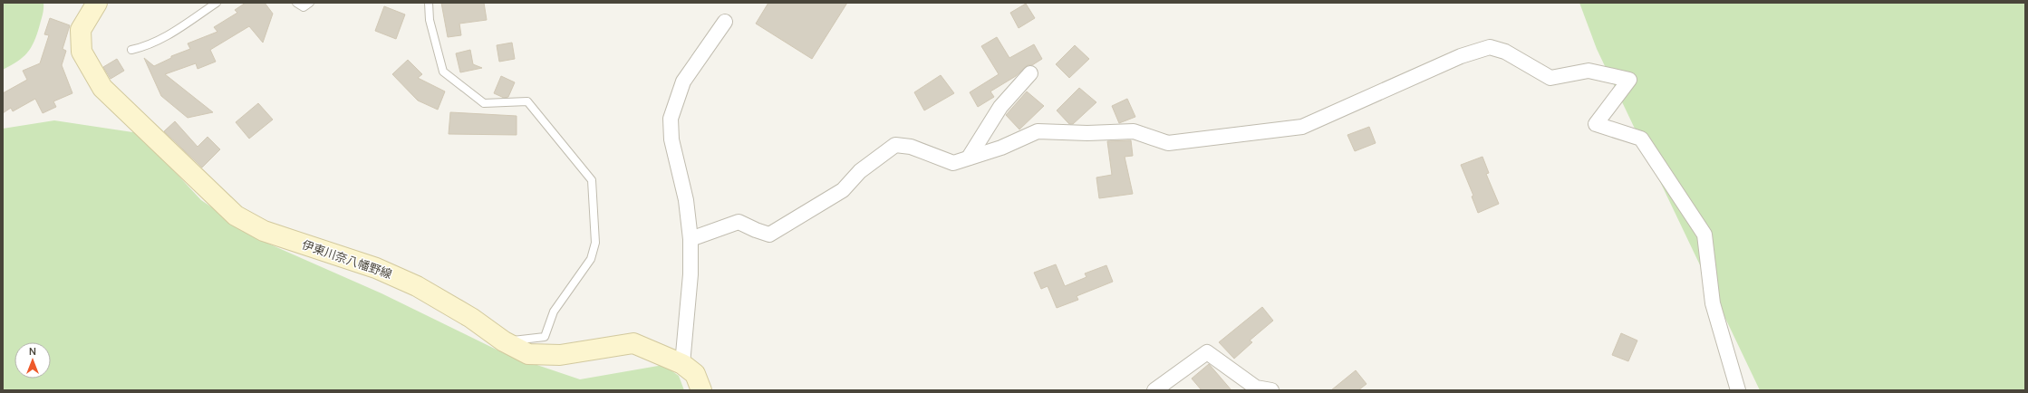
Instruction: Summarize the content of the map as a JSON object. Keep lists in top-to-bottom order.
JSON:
{
  "streets": {
    "main road": ["伊東川奈八幡野線"]
  },
  "north": "top"
}
